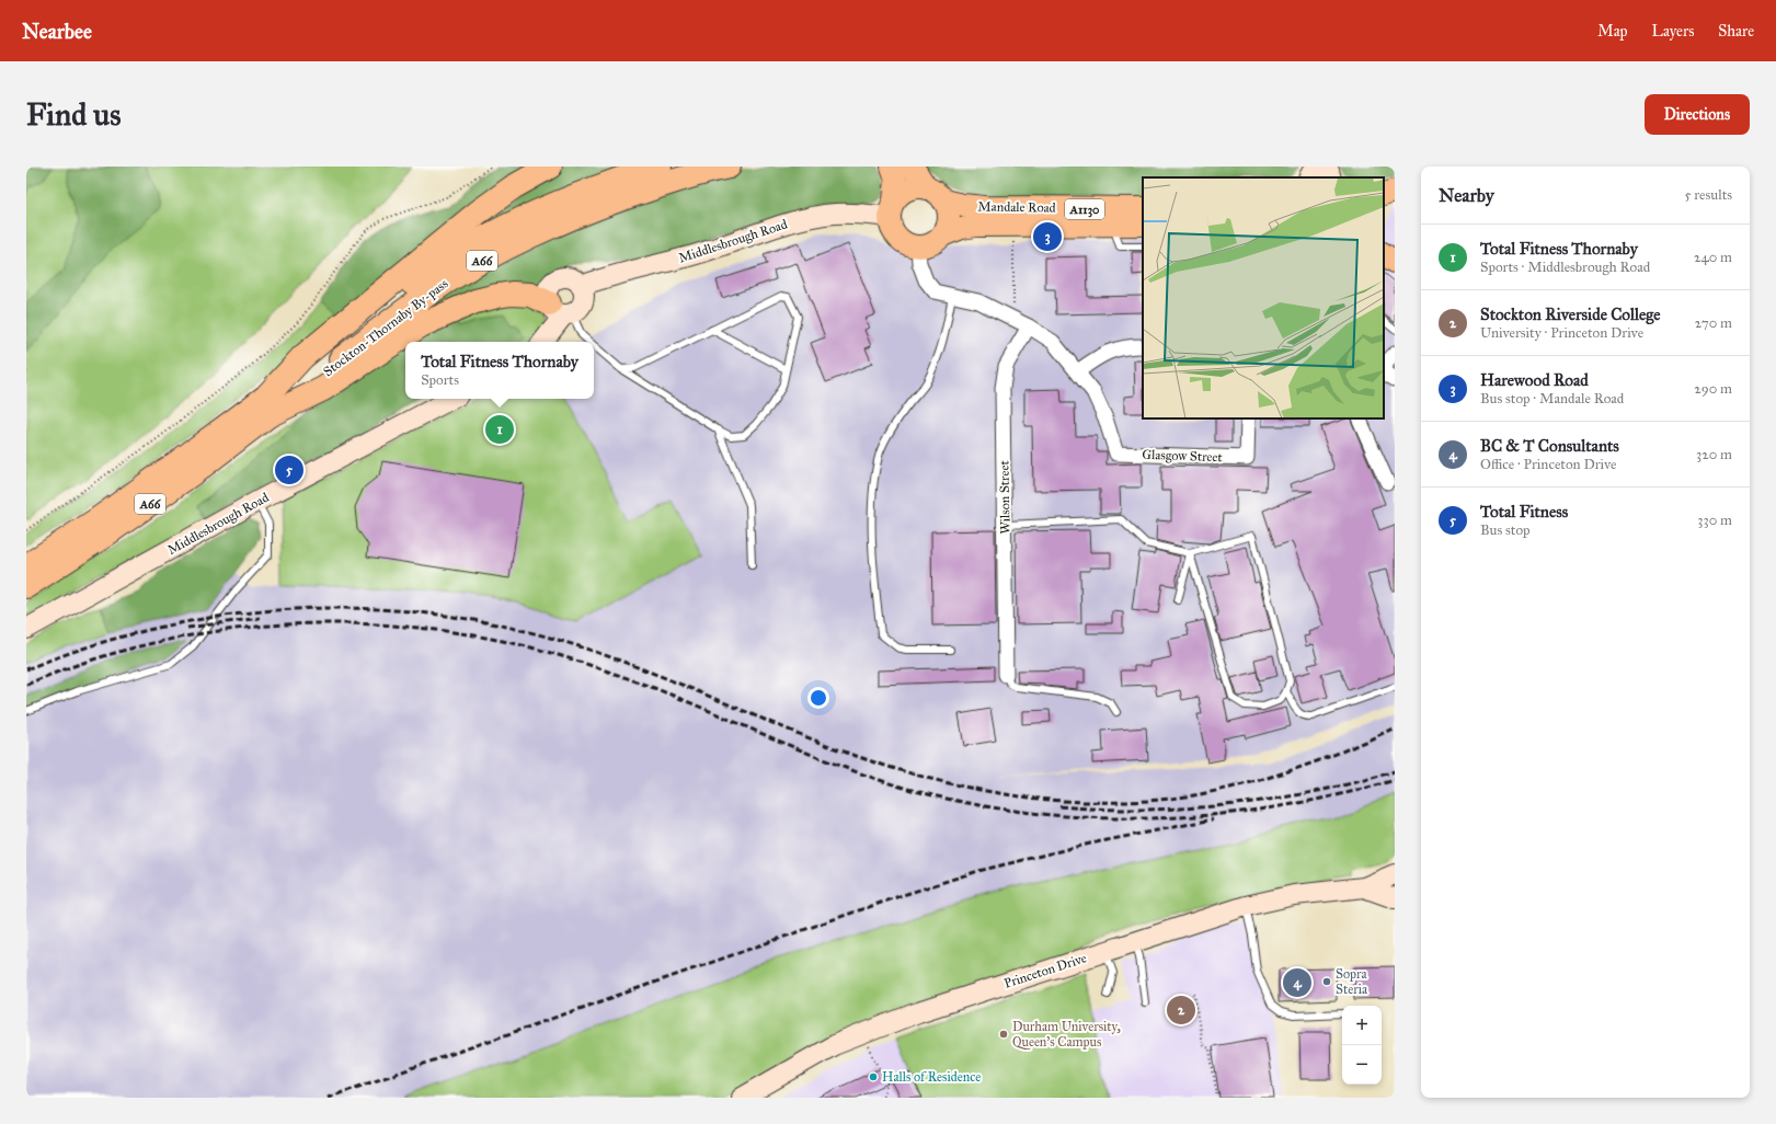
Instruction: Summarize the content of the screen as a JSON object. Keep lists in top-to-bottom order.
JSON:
{
  "streets": {
    "highway": ["A66", "Stockton-Thornaby By-pass"],
    "main road": [
      "Mandale Road",
      "A1130",
      "Middlesbrough Road",
      "Princeton Drive"
    ],
    "street": ["Glasgow Street", "Wilson Street"]
  },
  "crossings": [
    ["Mandale Road", "A1130"],
    ["A1130", "Middlesbrough Road"],
    ["Middlesbrough Road", "A66"],
    ["A66", "Stockton-Thornaby By-pass"]
  ],
  "places": ["Sopra Steria", "Durham University, Queen's Campus", "Halls of Residence"],
  "page": {
    "header": "Nearbee",
    "nav": ["Map", "Layers", "Share"],
    "buttons": "Directions",
    "title": "Find us",
    "heading": ["Nearby", "5 results"],
    "pins": [
      "3",
      "1",
      "5",
      "4",
      "2"
    ],
    "list": [
      {
        "mark": "1",
        "name": "Total Fitness Thornaby",
        "note": "Sports · Middlesbrough Road",
        "value": "240 m"
      },
      {
        "mark": "2",
        "name": "Stockton Riverside College",
        "note": "University · Princeton Drive",
        "value": "270 m"
      },
      {
        "mark": "3",
        "name": "Harewood Road",
        "note": "Bus stop · Mandale Road",
        "value": "290 m"
      },
      {
        "mark": "4",
        "name": "BC & T Consultants",
        "note": "Office · Princeton Drive",
        "value": "320 m"
      },
      {
        "mark": "5",
        "name": "Total Fitness",
        "note": "Bus stop",
        "value": "330 m"
      }
    ],
    "popup": ["Total Fitness Thornaby", "Sports"],
    "map_buttons": ["+", "−"]
  }
}
